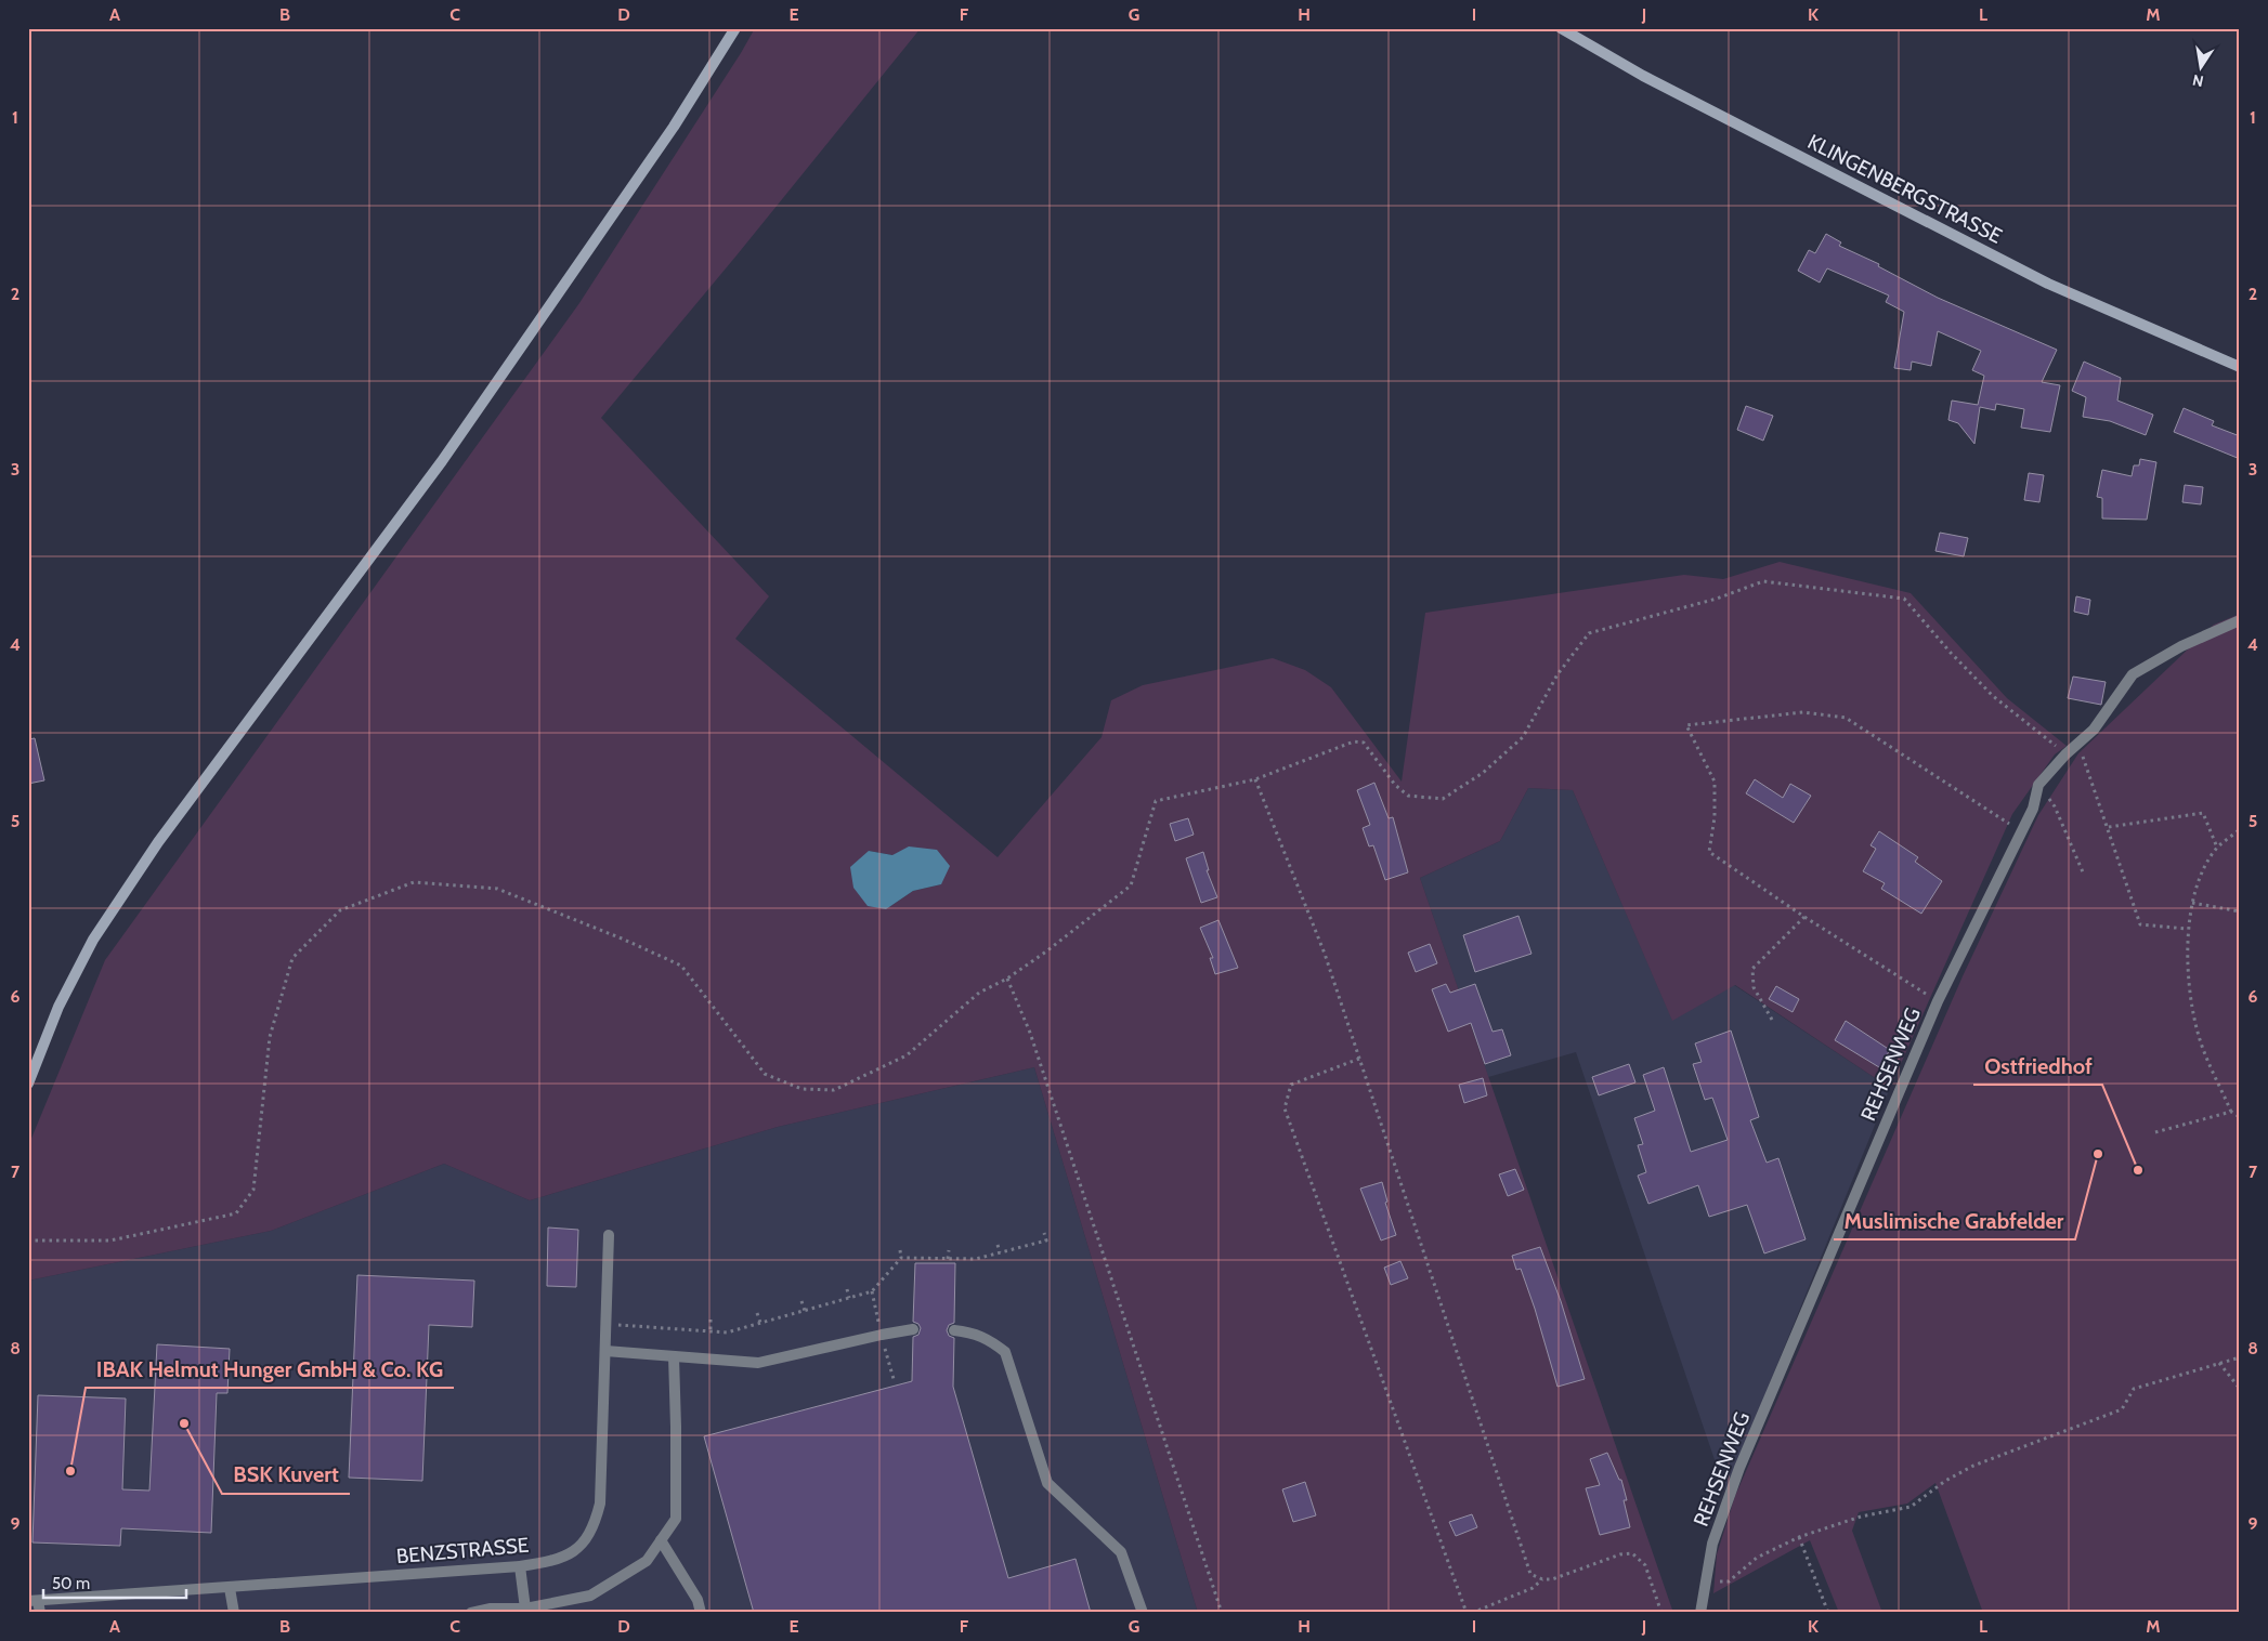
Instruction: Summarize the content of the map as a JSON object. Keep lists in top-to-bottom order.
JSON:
{
  "streets": {
    "main road": ["KLINGENBERGSTRASSE"],
    "street": ["REHSENWEG", "BENZSTRASSE"]
  },
  "places": [
    "Muslimische Grabfelder",
    "Ostfriedhof",
    "BSK Kuvert",
    "IBAK Helmut Hunger GmbH & Co. KG"
  ],
  "scale_bar": "50 m",
  "north": "bottom",
  "grid": {
    "columns": [
      "A",
      "B",
      "C",
      "D",
      "E",
      "F",
      "G",
      "H",
      "I",
      "J",
      "K",
      "L",
      "M"
    ],
    "rows": [
      "1",
      "2",
      "3",
      "4",
      "5",
      "6",
      "7",
      "8",
      "9"
    ]
  }
}
